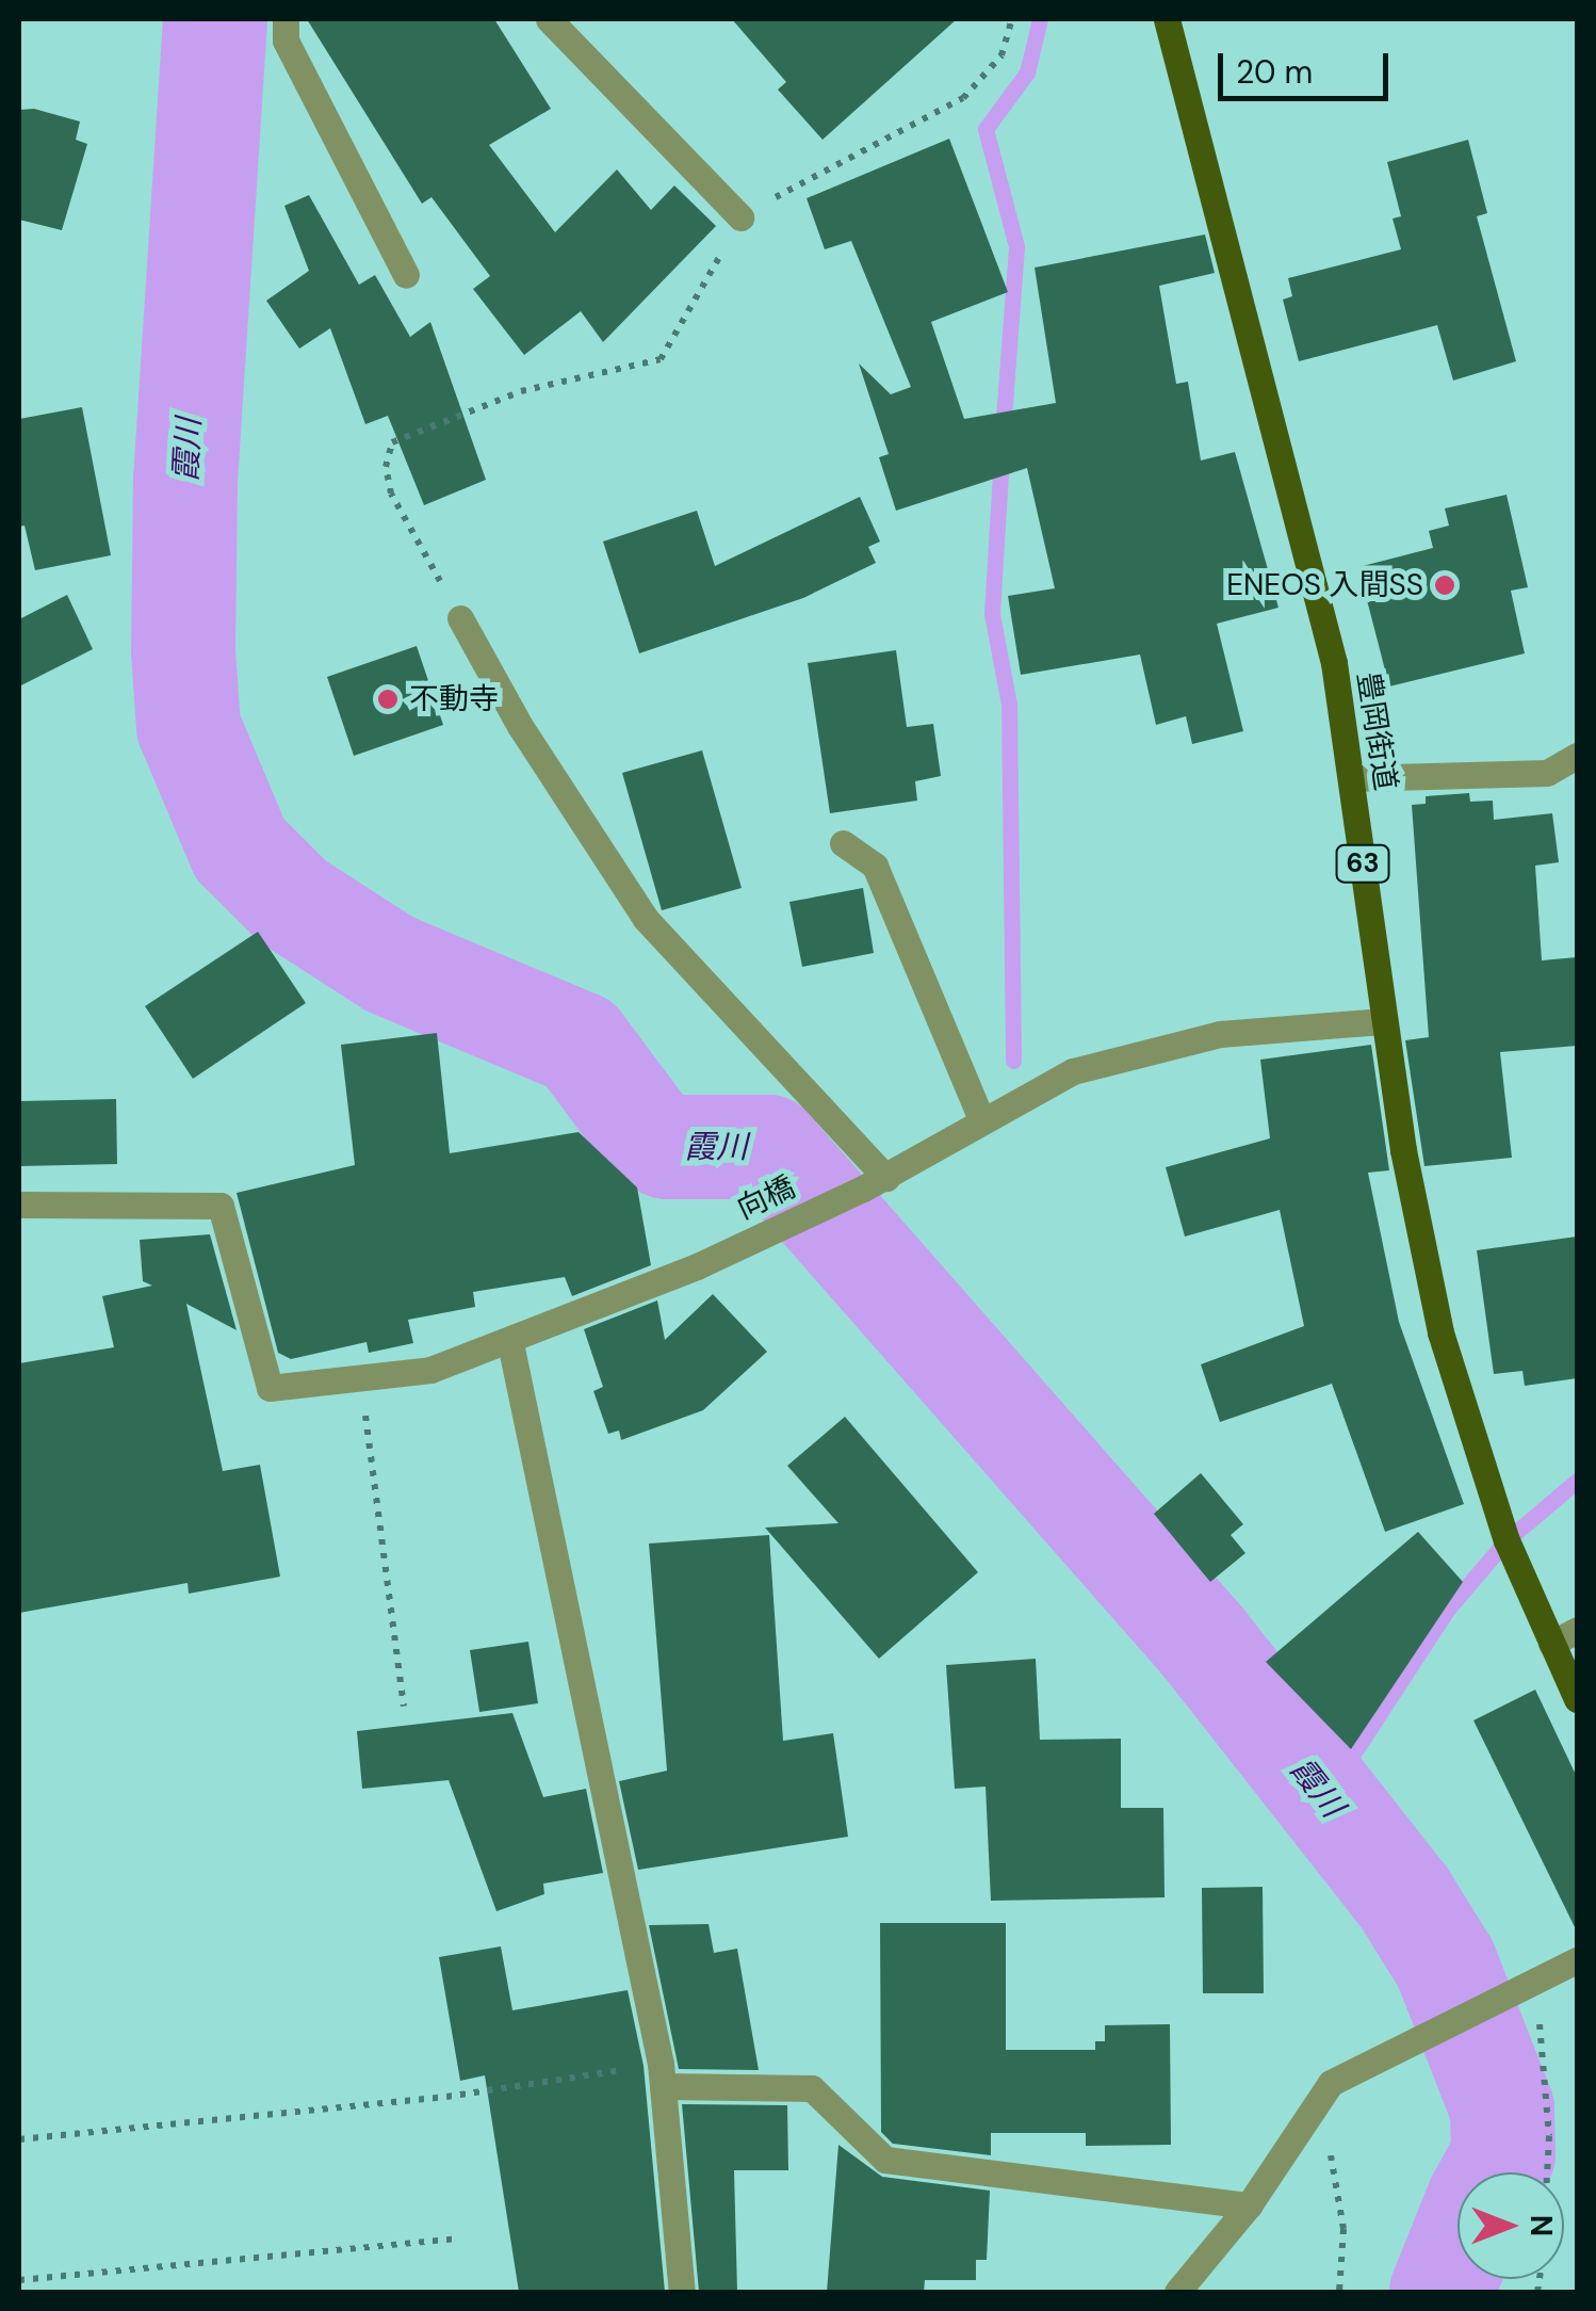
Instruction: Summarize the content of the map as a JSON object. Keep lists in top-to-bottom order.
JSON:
{
  "streets": {
    "main road": ["豊岡街道", "63"],
    "street": ["向橋"]
  },
  "crossings": [
    ["豊岡街道", "向橋"]
  ],
  "water": ["霞川"],
  "places": ["ENEOS 入間SS", "不動寺"],
  "scale_bar": "20 m",
  "north": "right"
}
